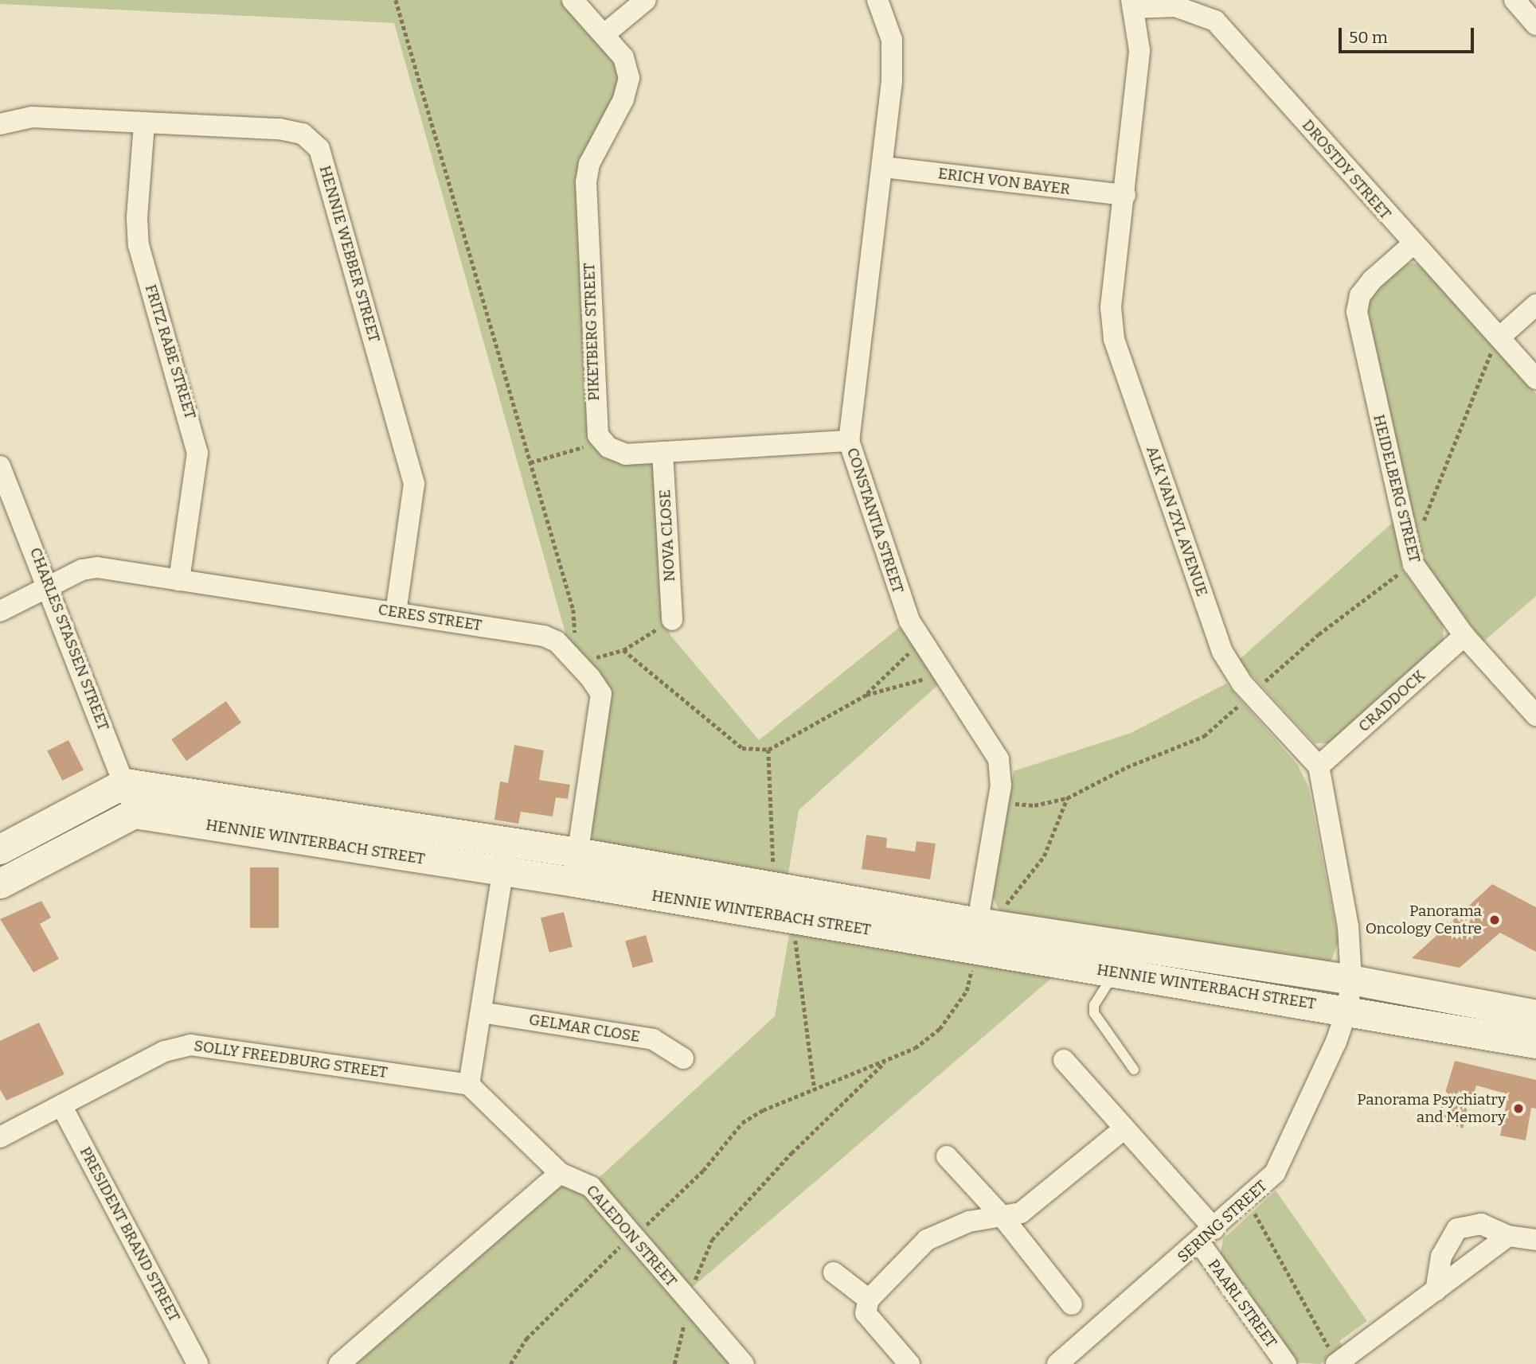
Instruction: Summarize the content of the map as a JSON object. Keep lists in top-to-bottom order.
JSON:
{
  "streets": {
    "street": [
      "DROSTDY STREET",
      "ERICH VON BAYER",
      "HENNIE WEBBER STREET",
      "PIKETBERG STREET",
      "FRITZ RABE STREET",
      "HEIDELBERG STREET",
      "CONSTANTIA STREET",
      "ALK VAN ZYL AVENUE",
      "NOVA CLOSE",
      "CERES STREET",
      "CHARLES STASSEN STREET",
      "CRADDOCK",
      "HENNIE WINTERBACH STREET",
      "GELMAR CLOSE",
      "SOLLY FREEDBURG STREET",
      "SERING STREET",
      "PRESIDENT BRAND STREET",
      "CALEDON STREET",
      "PAARL STREET"
    ]
  },
  "crossings": [
    ["DROSTDY STREET", "HEIDELBERG STREET"],
    ["DROSTDY STREET", "ALK VAN ZYL AVENUE"],
    ["ERICH VON BAYER", "CONSTANTIA STREET"],
    ["ERICH VON BAYER", "ALK VAN ZYL AVENUE"],
    ["HENNIE WEBBER STREET", "FRITZ RABE STREET"],
    ["HENNIE WEBBER STREET", "CERES STREET"],
    ["FRITZ RABE STREET", "CERES STREET"],
    ["HEIDELBERG STREET", "CRADDOCK"],
    ["CONSTANTIA STREET", "HENNIE WINTERBACH STREET"],
    ["ALK VAN ZYL AVENUE", "CRADDOCK"],
    ["CERES STREET", "CHARLES STASSEN STREET"],
    ["CERES STREET", "HENNIE WINTERBACH STREET"],
    ["CHARLES STASSEN STREET", "HENNIE WINTERBACH STREET"],
    ["HENNIE WINTERBACH STREET", "SERING STREET"],
    ["SOLLY FREEDBURG STREET", "PRESIDENT BRAND STREET"],
    ["SOLLY FREEDBURG STREET", "CALEDON STREET"],
    ["SERING STREET", "PAARL STREET"]
  ],
  "places": ["Panorama Oncology Centre", "Panorama Psychiatry and Memory"],
  "scale_bar": "50 m"
}
